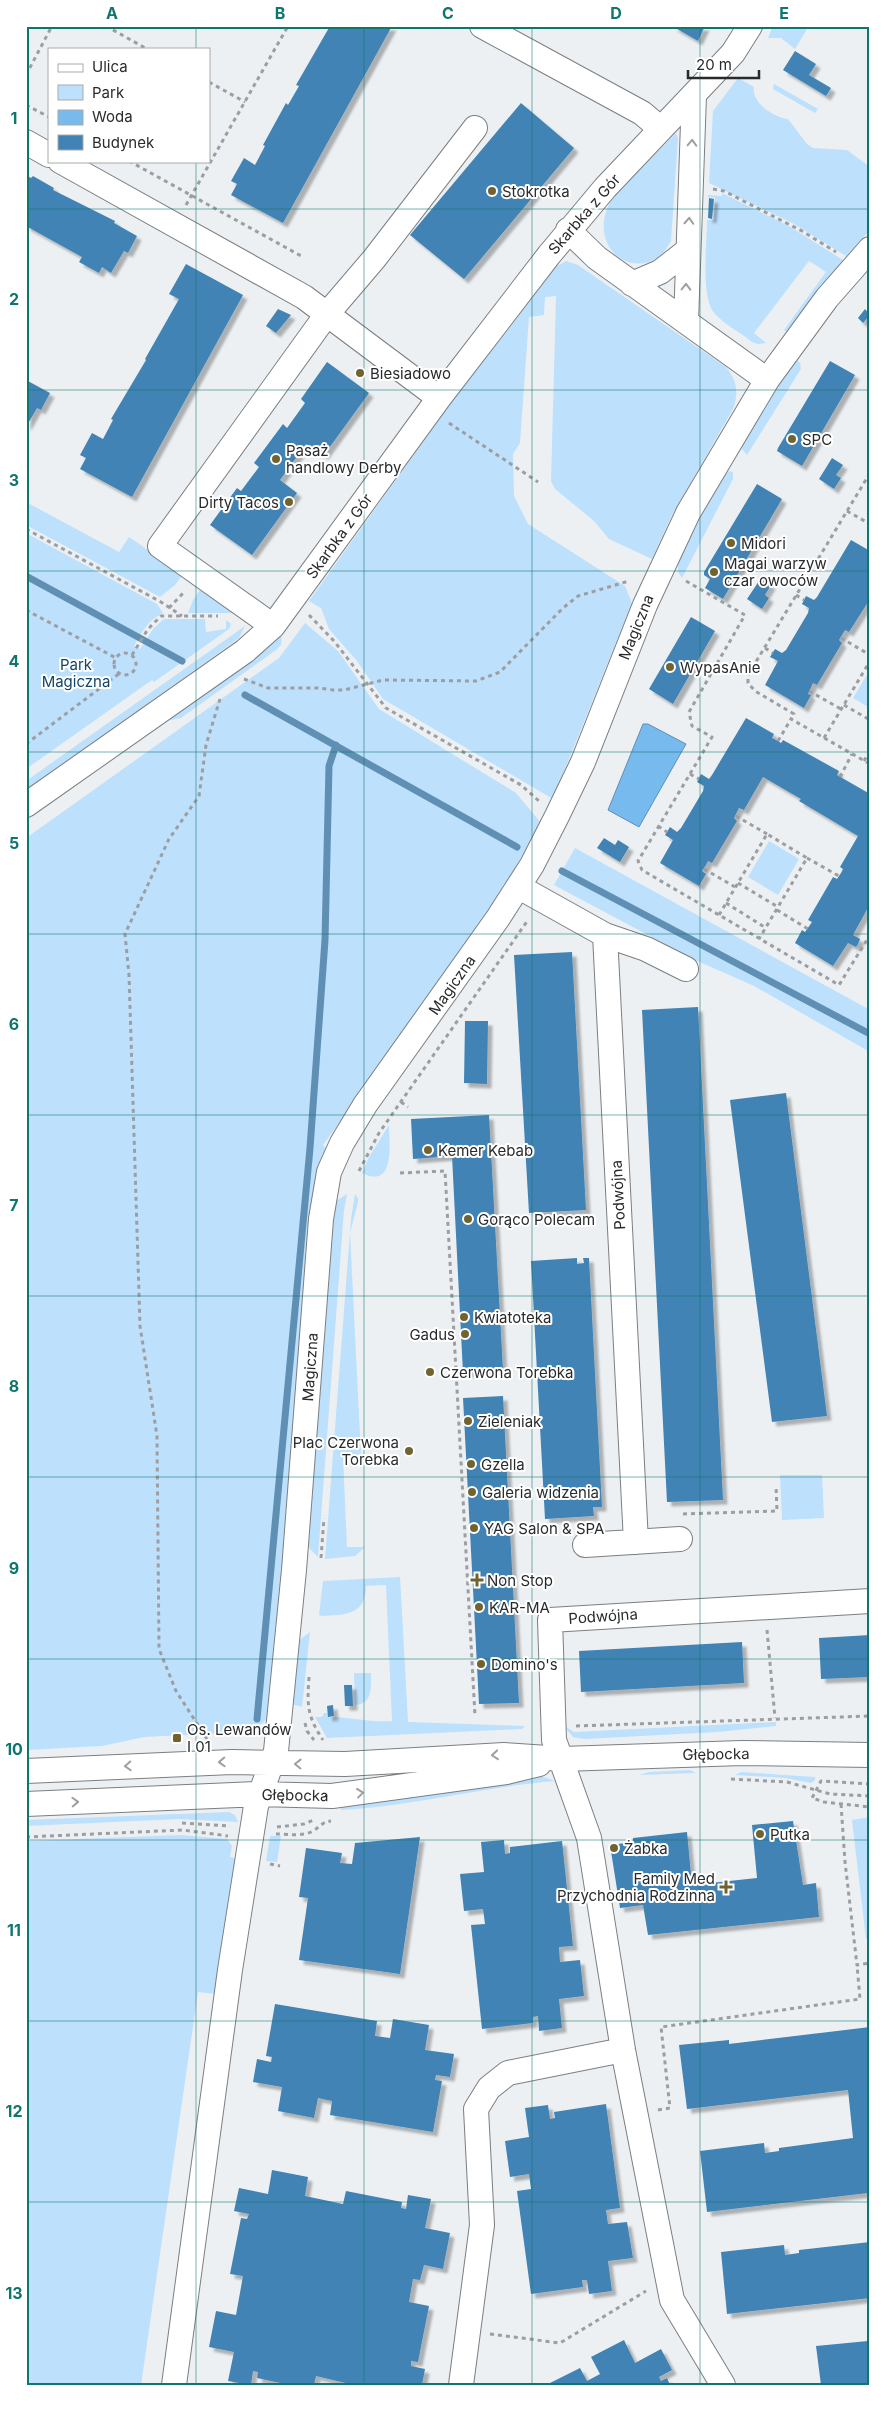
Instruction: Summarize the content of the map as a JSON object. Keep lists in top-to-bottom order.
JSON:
{
  "streets": {
    "street": [
      "Skarbka z Gór",
      "Magiczna",
      "Podwójna",
      "Głębocka"
    ]
  },
  "crossings": [
    ["Magiczna", "Głębocka"],
    ["Podwójna", "Głębocka"]
  ],
  "parks": ["Park Magiczna"],
  "places": {
    "other": [
      "Stokrotka",
      "Biesiadowo",
      "SPC",
      "Pasaż handlowy Derby",
      "Dirty Tacos",
      "Midori",
      "Magai warzyw czar owoców",
      "WypasAnie",
      "Kemer Kebab",
      "Gorąco Polecam",
      "Kwiatoteka",
      "Gadus",
      "Czerwona Torebka",
      "Zieleniak",
      "Plac Czerwona Torebka",
      "Gzella",
      "Galeria widzenia",
      "YAG Salon & SPA",
      "KAR-MA",
      "Domino's",
      "Putka",
      "Żabka"
    ],
    "health": ["Non Stop", "Family Med Przychodnia Rodzinna"],
    "transit": ["Os. Lewandów I 01"]
  },
  "legend": [
    "Ulica",
    "Park",
    "Woda",
    "Budynek"
  ],
  "scale_bar": "20 m",
  "grid": {
    "columns": [
      "A",
      "B",
      "C",
      "D",
      "E"
    ],
    "rows": [
      "1",
      "2",
      "3",
      "4",
      "5",
      "6",
      "7",
      "8",
      "9",
      "10",
      "11",
      "12",
      "13"
    ]
  }
}
